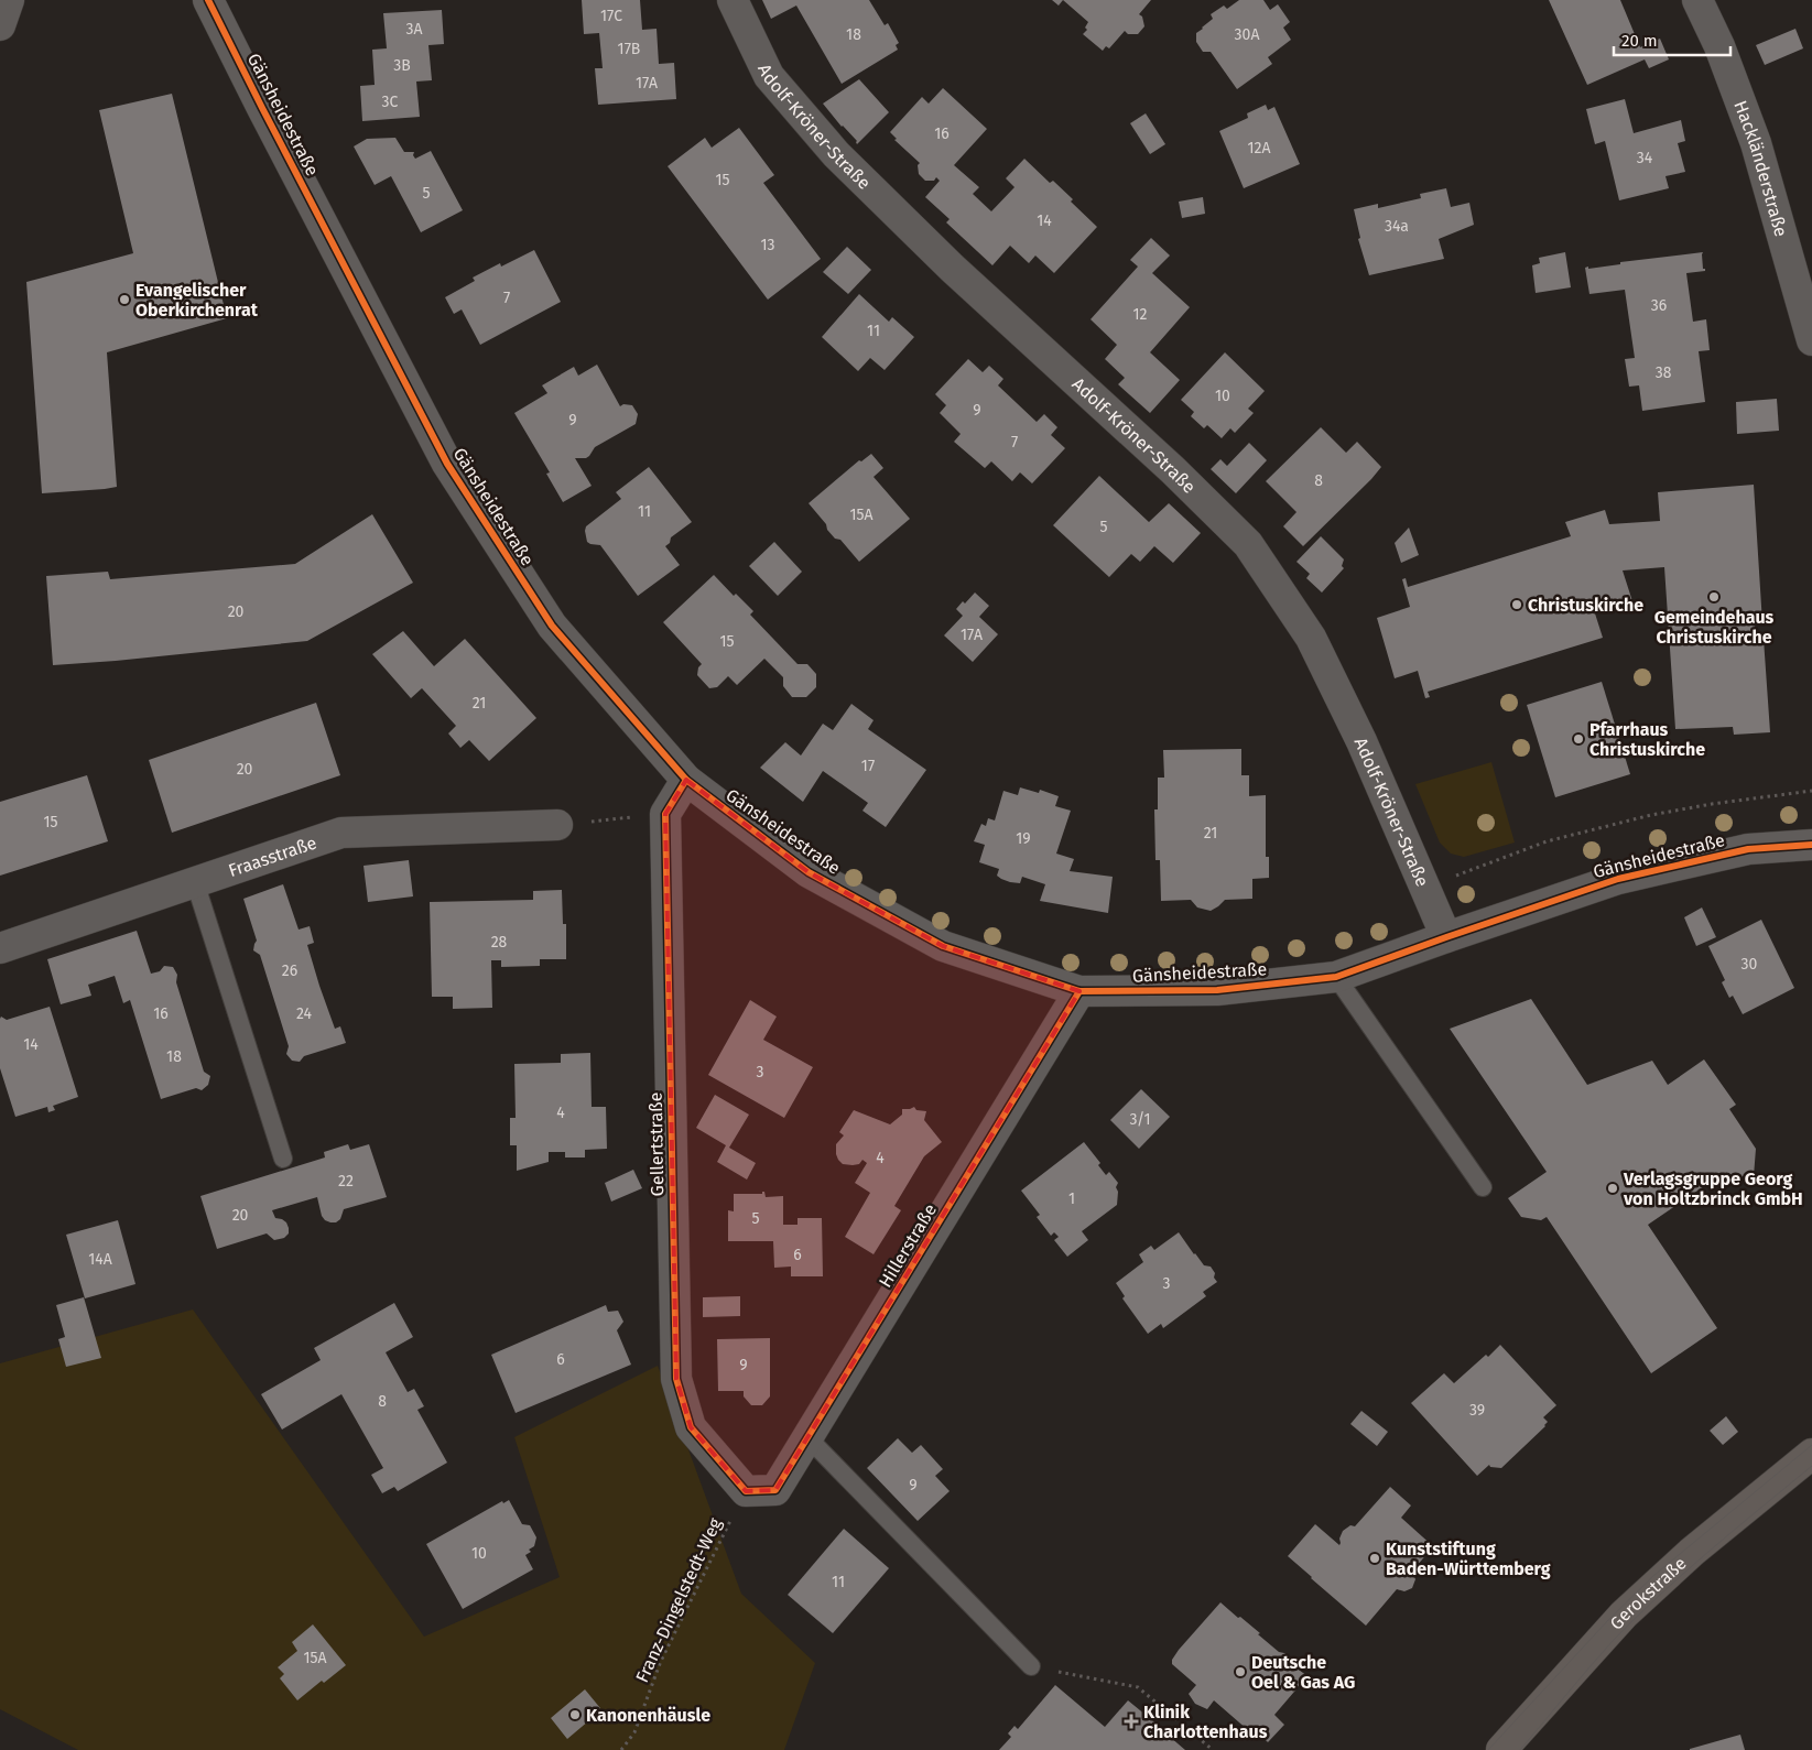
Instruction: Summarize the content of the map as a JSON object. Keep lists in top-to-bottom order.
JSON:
{
  "streets": {
    "street": [
      "Gänsheidestraße",
      "Adolf-Kröner-Straße",
      "Hackländerstraße",
      "Fraasstraße",
      "Gellertstraße",
      "Hillerstraße",
      "Gerokstraße"
    ],
    "path": ["Franz-Dingelstedt-Weg"]
  },
  "crossings": [
    ["Gänsheidestraße", "Adolf-Kröner-Straße"],
    ["Gänsheidestraße", "Hillerstraße"],
    ["Gellertstraße", "Hillerstraße"],
    ["Gellertstraße", "Franz-Dingelstedt-Weg"],
    ["Hillerstraße", "Franz-Dingelstedt-Weg"]
  ],
  "places": {
    "other": [
      "Evangelischer Oberkirchenrat",
      "Gemeindehaus Christuskirche",
      "Christuskirche",
      "Pfarrhaus Christuskirche",
      "Verlagsgruppe Georg von Holtzbrinck GmbH",
      "Kunststiftung Baden-Württemberg",
      "Deutsche Oel & Gas AG",
      "Kanonenhäusle"
    ],
    "health": ["Klinik Charlottenhaus"]
  },
  "house_numbers": [
    "17C",
    "3A",
    "18",
    "30A",
    "17B",
    "3B",
    "17A",
    "3C",
    "16",
    "12A",
    "34",
    "15",
    "5",
    "14",
    "34a",
    "13",
    "7",
    "36",
    "12",
    "11",
    "38",
    "10",
    "9",
    "9",
    "7",
    "8",
    "11",
    "15A",
    "5",
    "20",
    "17A",
    "15",
    "21",
    "17",
    "20",
    "15",
    "21",
    "19",
    "28",
    "30",
    "26",
    "16",
    "24",
    "14",
    "18",
    "3",
    "4",
    "3/1",
    "4",
    "22",
    "1",
    "20",
    "5",
    "6",
    "14A",
    "3",
    "6",
    "9",
    "8",
    "39",
    "9",
    "10",
    "11",
    "15A"
  ],
  "scale_bar": "20 m"
}
